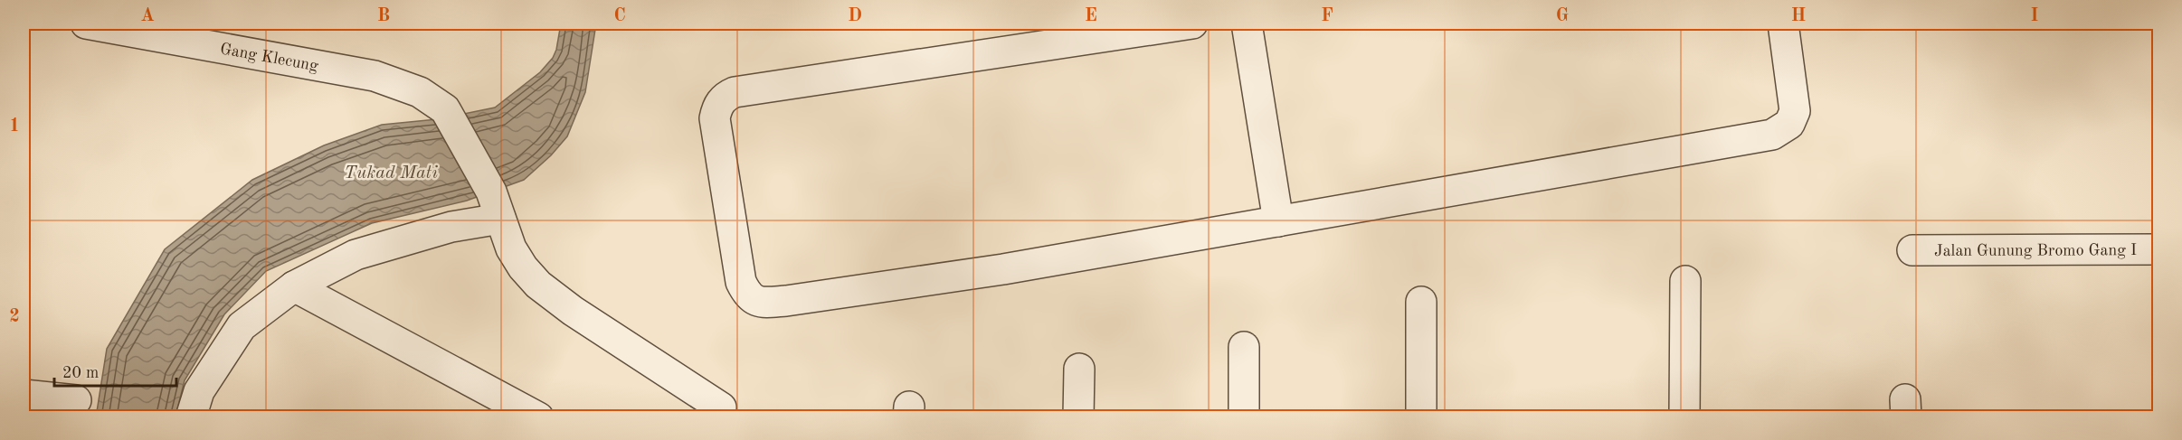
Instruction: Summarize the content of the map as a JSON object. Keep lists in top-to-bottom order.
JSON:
{
  "streets": {
    "street": ["Gang Klecung", "Jalan Gunung Bromo Gang I"]
  },
  "water": ["Tukad Mati"],
  "scale_bar": "20 m",
  "grid": {
    "columns": [
      "A",
      "B",
      "C",
      "D",
      "E",
      "F",
      "G",
      "H",
      "I"
    ],
    "rows": ["1", "2"]
  }
}
